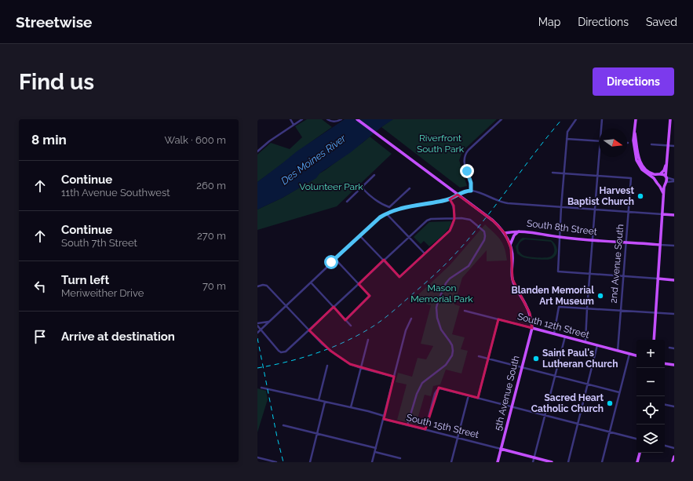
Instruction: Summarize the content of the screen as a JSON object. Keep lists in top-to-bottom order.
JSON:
{
  "streets": {
    "main road": [
      "South 8th Street",
      "South 12th Street",
      "5th Avenue South",
      "South 15th Street"
    ],
    "street": ["2nd Avenue South"]
  },
  "crossings": [
    ["South 8th Street", "2nd Avenue South"],
    ["2nd Avenue South", "South 12th Street"],
    ["South 12th Street", "5th Avenue South"],
    ["5th Avenue South", "South 15th Street"]
  ],
  "water": ["Des Moines River"],
  "parks": ["Riverfront South Park", "Volunteer Park", "Mason Memorial Park"],
  "places": [
    "Harvest Baptist Church",
    "Blanden Memorial Art Museum",
    "Saint Paul's Lutheran Church",
    "Sacred Heart Catholic Church"
  ],
  "north": "right",
  "page": {
    "header": "Streetwise",
    "nav": ["Map", "Directions", "Saved"],
    "buttons": "Directions",
    "title": "Find us",
    "heading": ["8 min", "Walk · 600 m"],
    "list": [
      ["Continue", "11th Avenue Southwest", "260 m"],
      ["Continue", "South 7th Street", "270 m"],
      ["Turn left", "Meriweither Drive", "70 m"],
      "Arrive at destination"
    ],
    "map_buttons": ["+", "−"]
  }
}
